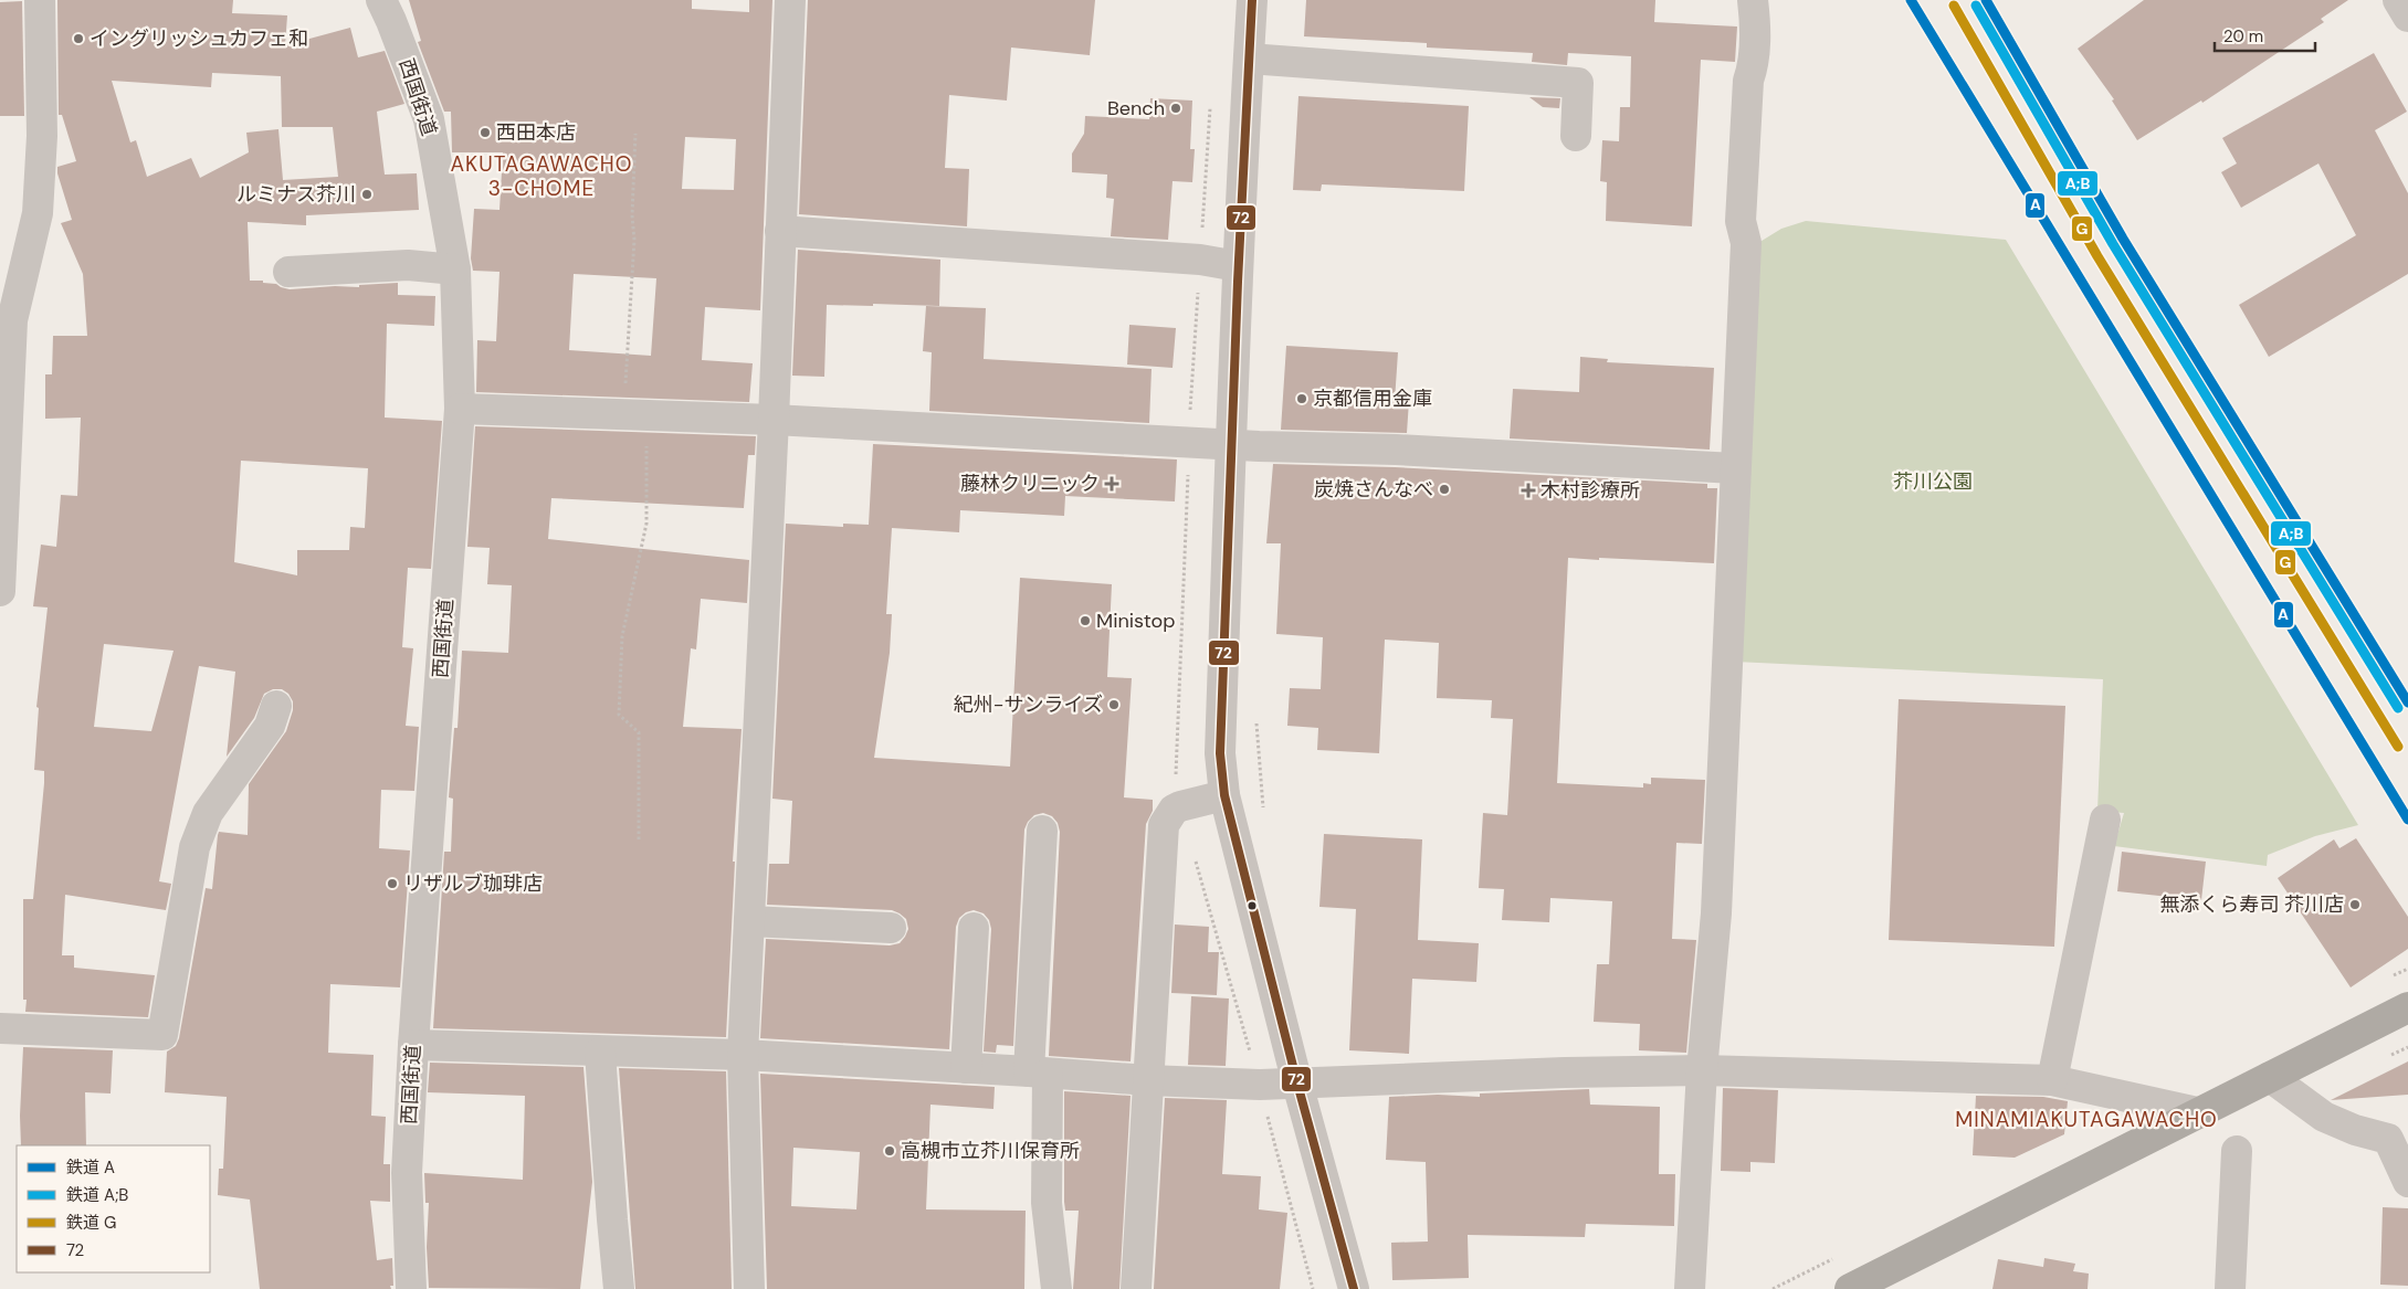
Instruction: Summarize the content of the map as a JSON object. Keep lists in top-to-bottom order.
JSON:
{
  "streets": {
    "street": ["西国街道"]
  },
  "districts": ["AKUTAGAWACHO 3-CHOME", "MINAMIAKUTAGAWACHO"],
  "parks": ["芥川公園"],
  "places": {
    "other": [
      "イングリッシュカフェ和",
      "Bench",
      "西田本店",
      "ルミナス芥川",
      "京都信用金庫",
      "炭焼さんなべ",
      "Ministop",
      "紀州-サンライズ",
      "リザルブ珈琲店",
      "無添くら寿司 芥川店",
      "高槻市立芥川保育所"
    ],
    "health": ["藤林クリニック", "木村診療所"]
  },
  "lines": [
    "rail line A",
    "transit line 72",
    "rail line A;B",
    "rail line G"
  ],
  "legend": [
    "鉄道 A",
    "鉄道 A;B",
    "鉄道 G",
    "72"
  ],
  "scale_bar": "20 m"
}
